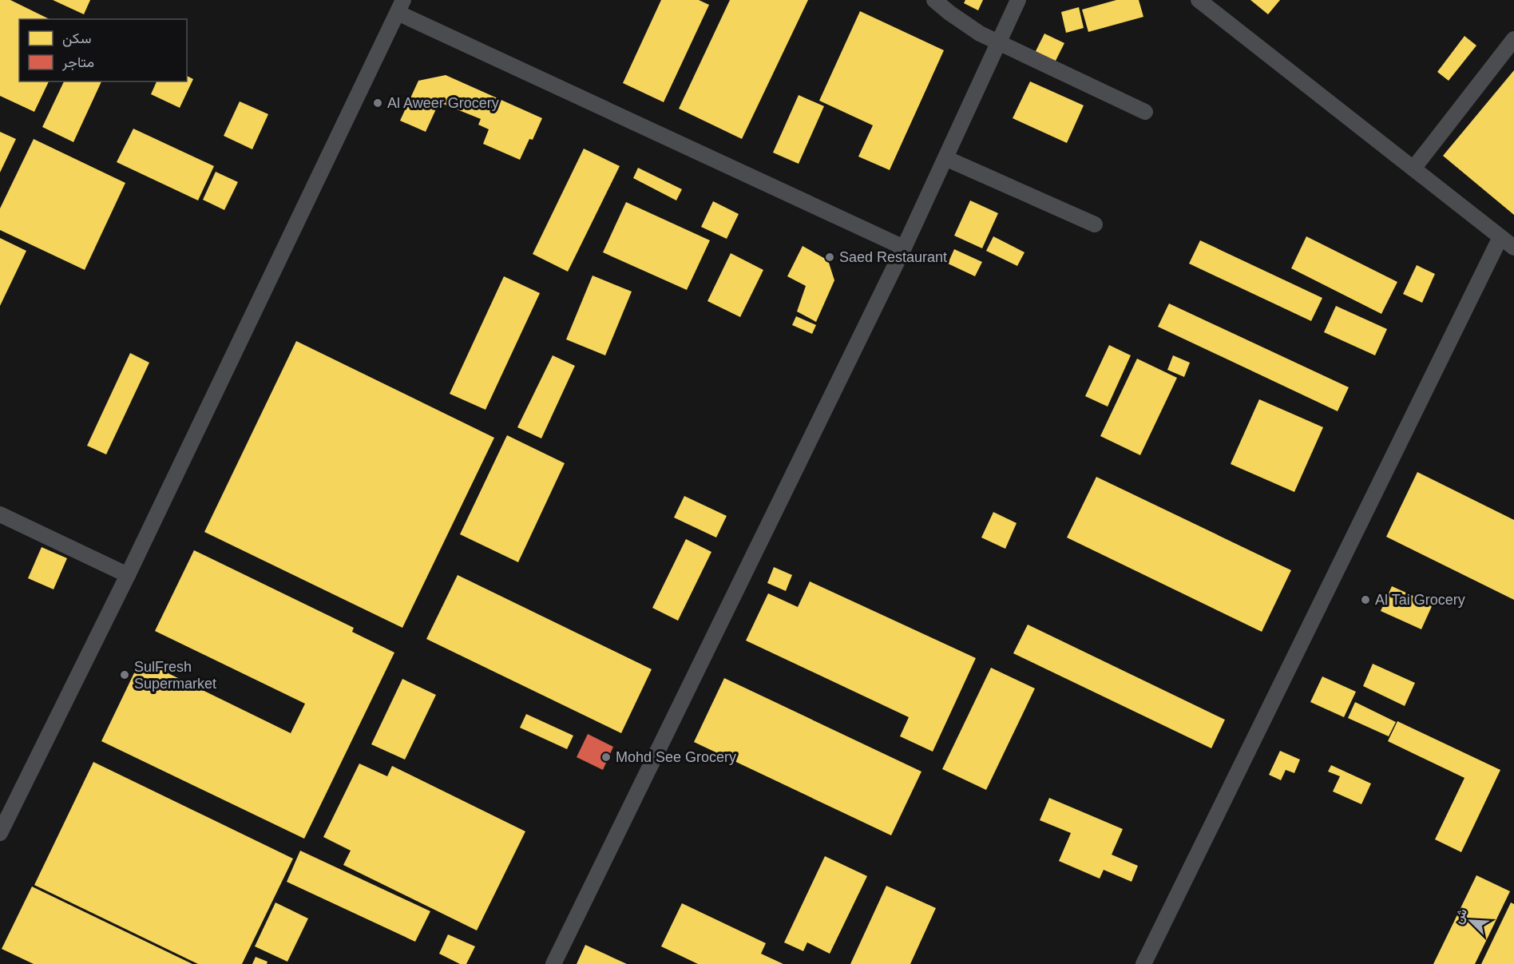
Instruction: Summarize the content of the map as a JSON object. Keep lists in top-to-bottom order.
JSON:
{
  "places": [
    "Al Aweer Grocery",
    "Saed Restaurant",
    "Al Tai Grocery",
    "SulFresh Supermarket",
    "Mohd See Grocery"
  ],
  "legend": ["سكن", "متاجر"],
  "north": "top left"
}
